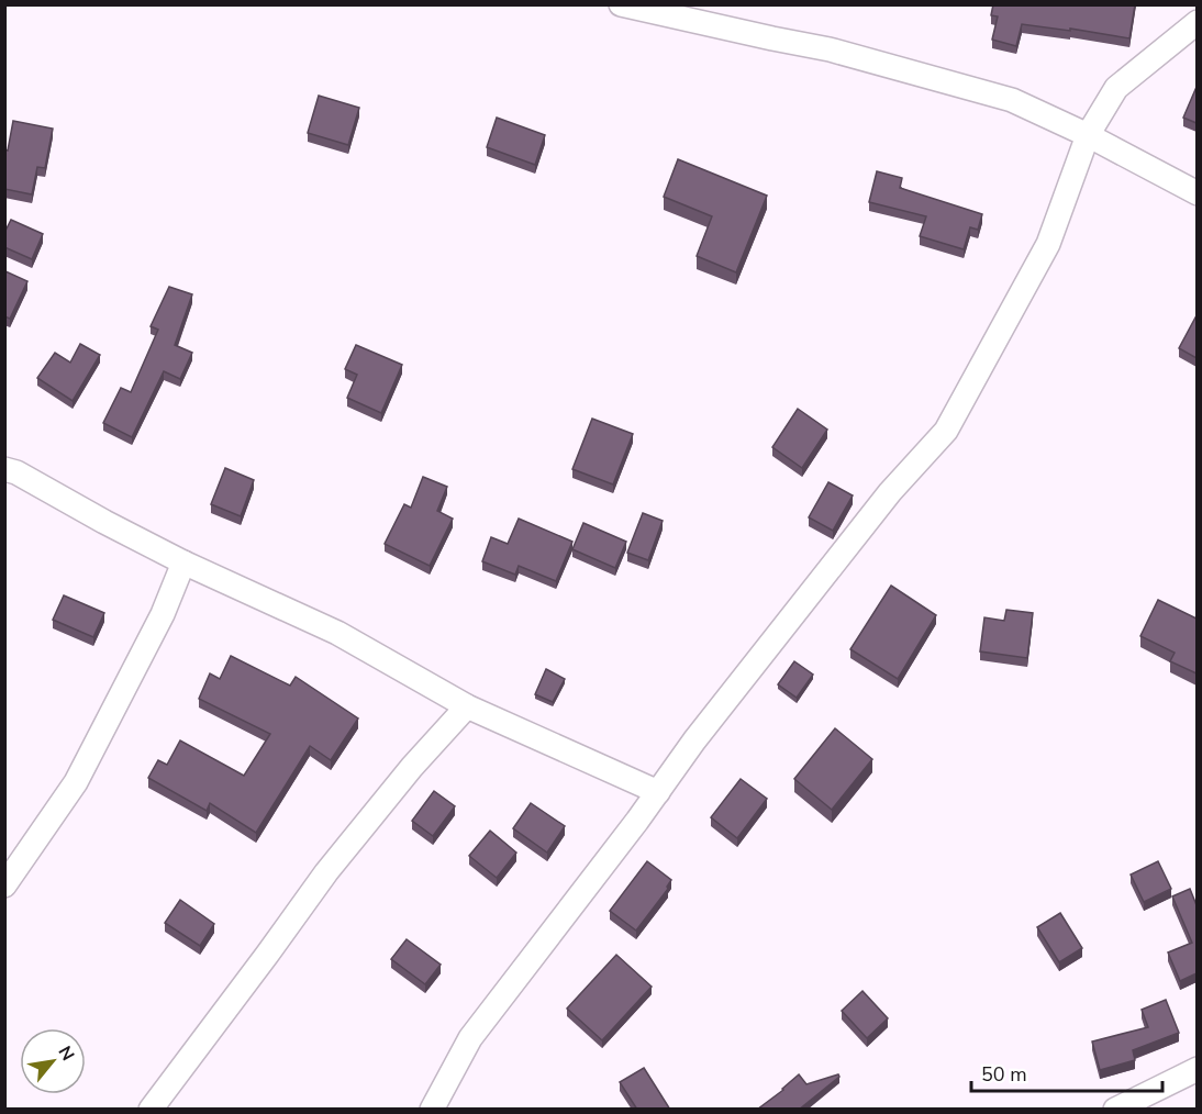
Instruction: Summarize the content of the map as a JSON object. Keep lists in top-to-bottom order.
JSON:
{
  "scale_bar": "50 m",
  "north": "top right"
}
